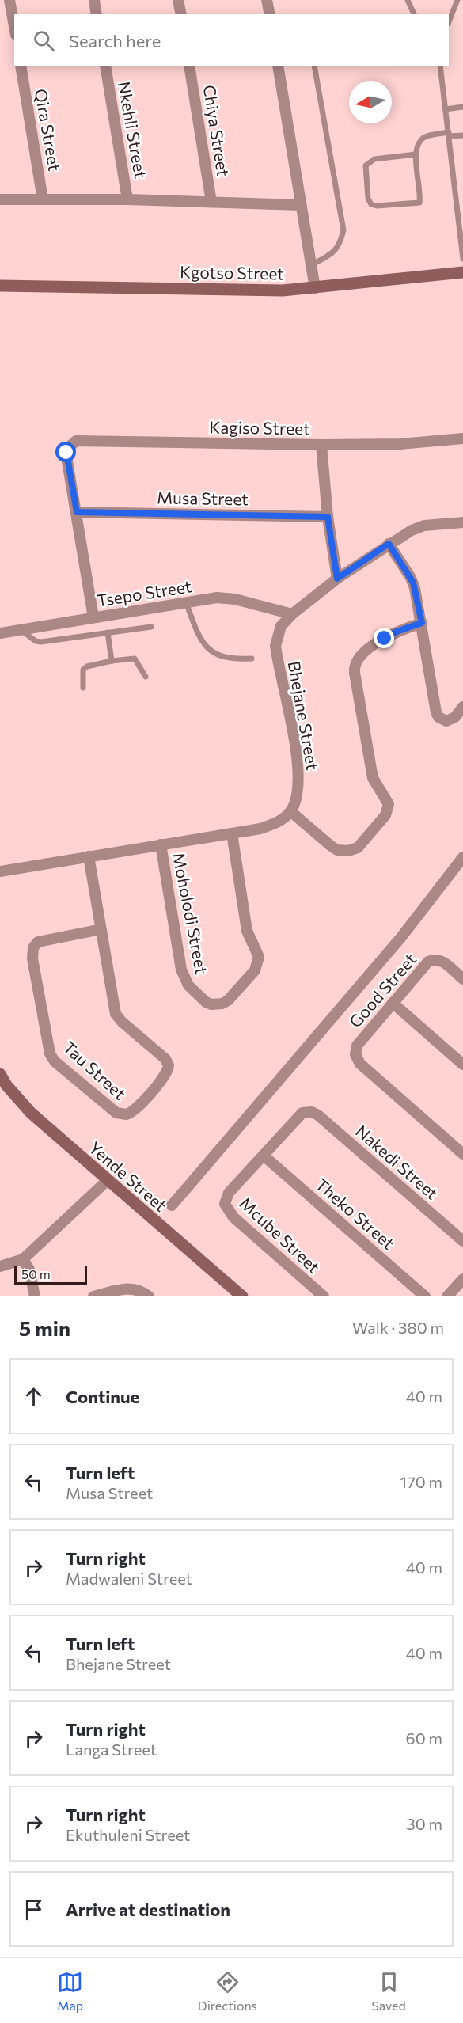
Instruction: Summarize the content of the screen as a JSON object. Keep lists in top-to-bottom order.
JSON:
{
  "streets": {
    "street": [
      "Qira Street",
      "Nkehli Street",
      "Chiya Street",
      "Kgotso Street",
      "Kagiso Street",
      "Musa Street",
      "Tsepo Street",
      "Bhejane Street",
      "Moholodi Street",
      "Good Street",
      "Tau Street",
      "Nakedi Street",
      "Yende Street",
      "Theko Street",
      "Mcube Street"
    ]
  },
  "crossings": [
    ["Kagiso Street", "Musa Street"],
    ["Tsepo Street", "Bhejane Street"],
    ["Nakedi Street", "Mcube Street"],
    ["Theko Street", "Mcube Street"]
  ],
  "scale_bar": "50 m",
  "north": "left",
  "page": {
    "search": "Search here",
    "scale": "50 m",
    "heading": ["5 min", "Walk · 380 m"],
    "list": [
      ["Continue", "40 m"],
      ["Turn left", "Musa Street", "170 m"],
      ["Turn right", "Madwaleni Street", "40 m"],
      ["Turn left", "Bhejane Street", "40 m"],
      ["Turn right", "Langa Street", "60 m"],
      ["Turn right", "Ekuthuleni Street", "30 m"],
      "Arrive at destination"
    ],
    "nav": ["Map", "Directions", "Saved"]
  }
}
